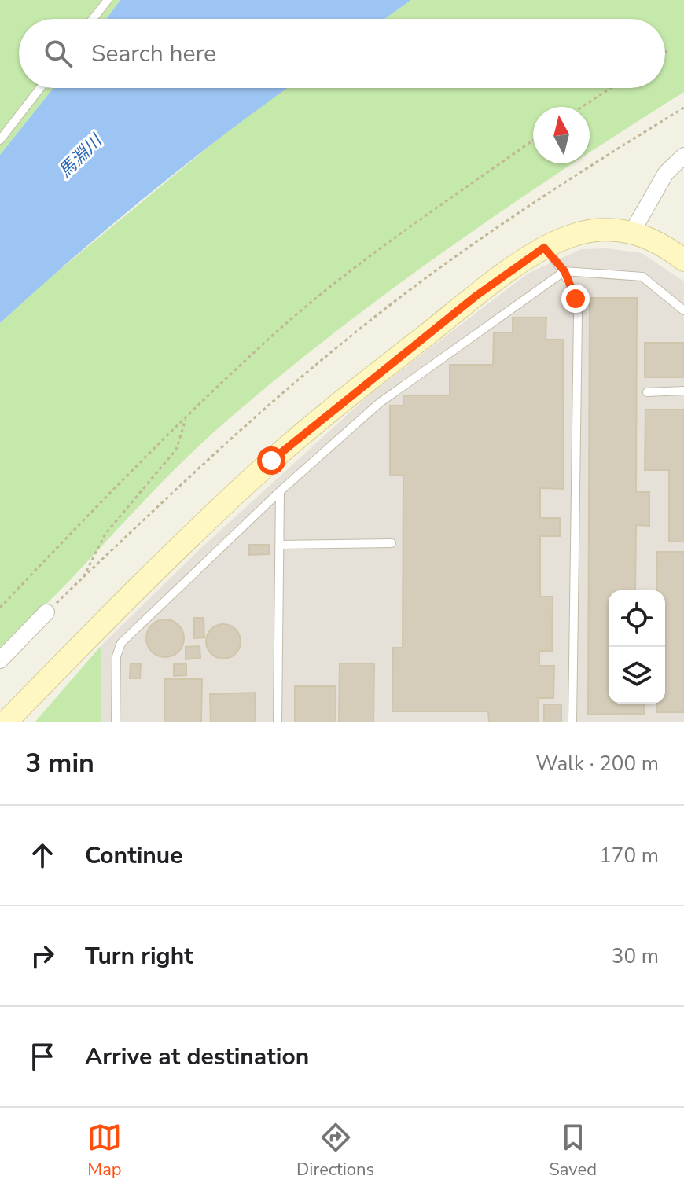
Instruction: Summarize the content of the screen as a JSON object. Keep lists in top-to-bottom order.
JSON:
{
  "water": ["馬淵川"],
  "north": "top",
  "page": {
    "search": "Search here",
    "heading": ["3 min", "Walk · 200 m"],
    "list": [
      ["Continue", "170 m"],
      ["Turn right", "30 m"],
      "Arrive at destination"
    ],
    "nav": ["Map", "Directions", "Saved"]
  }
}
